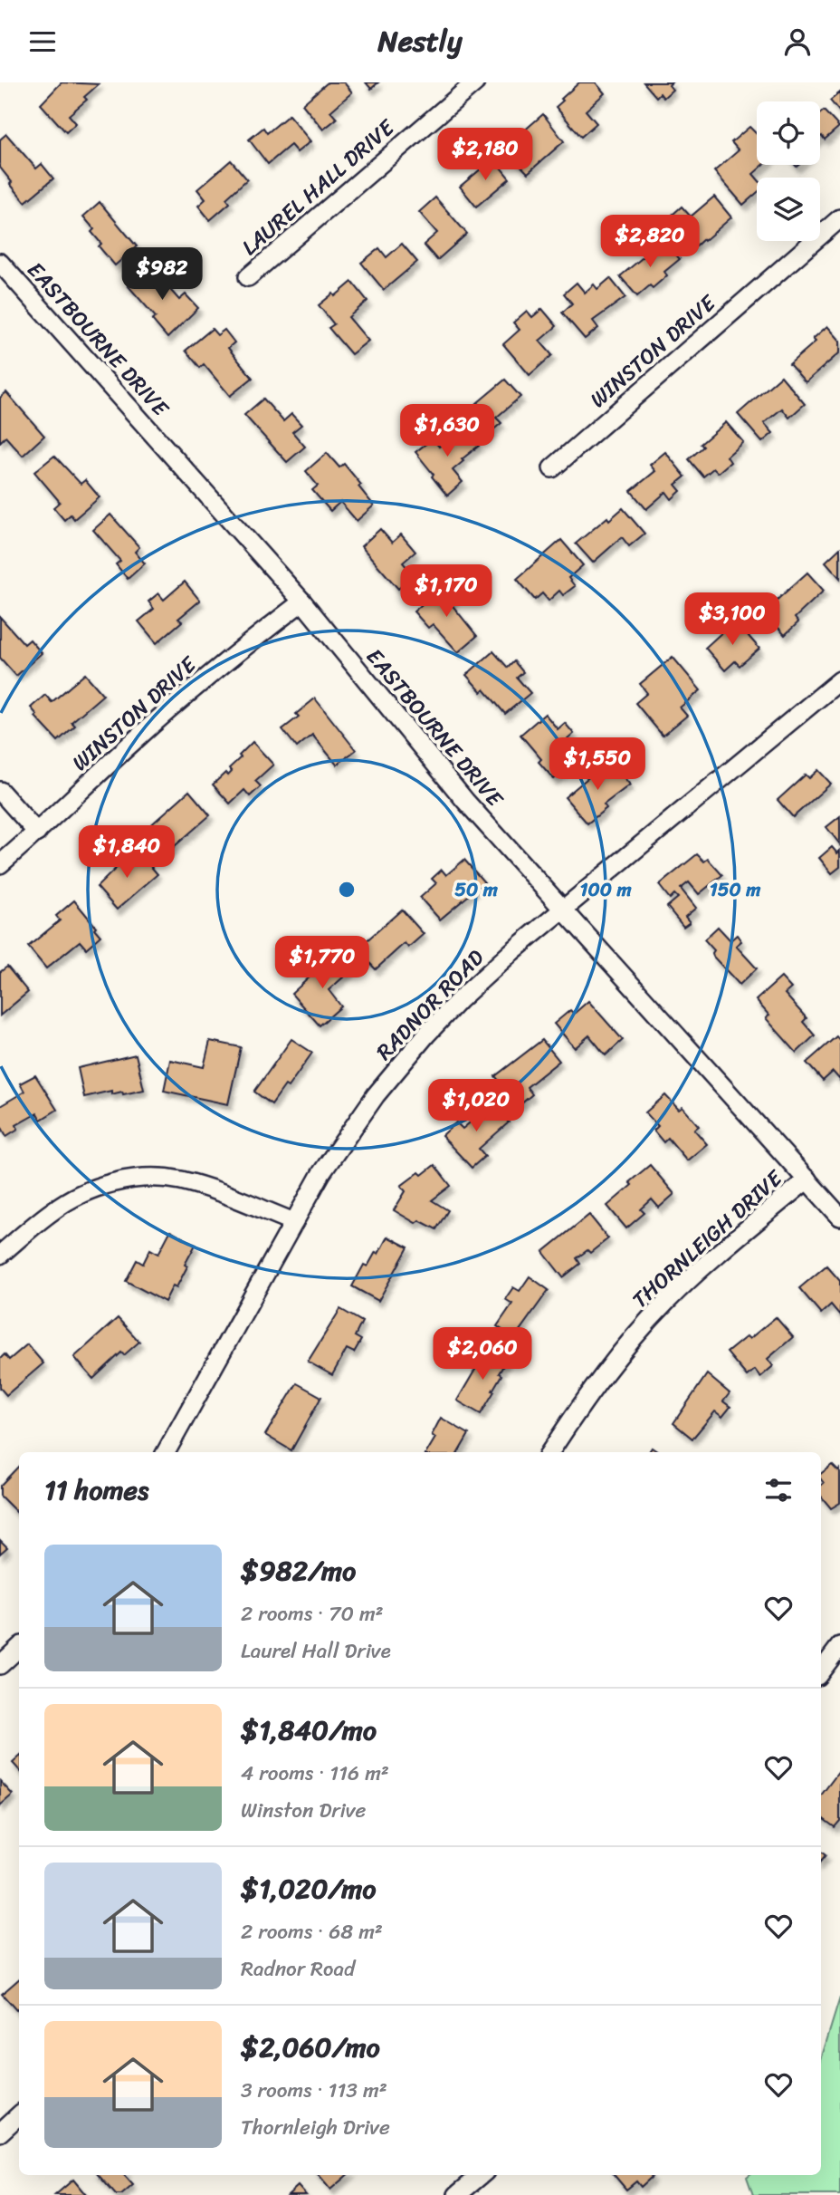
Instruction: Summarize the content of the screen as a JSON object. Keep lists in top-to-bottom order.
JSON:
{
  "streets": {
    "street": [
      "LAUREL HALL DRIVE",
      "EASTBOURNE DRIVE",
      "WINSTON DRIVE",
      "RADNOR ROAD",
      "THORNLEIGH DRIVE"
    ]
  },
  "crossings": [
    ["EASTBOURNE DRIVE", "WINSTON DRIVE"],
    ["EASTBOURNE DRIVE", "RADNOR ROAD"],
    ["EASTBOURNE DRIVE", "THORNLEIGH DRIVE"]
  ],
  "page": {
    "header": "Nestly",
    "price": [
      "$2,180",
      "$2,820",
      "$982",
      "$1,630",
      "$1,170",
      "$3,100",
      "$1,550",
      "$1,840",
      "$1,770",
      "$1,020",
      "$2,060"
    ],
    "heading": "11 homes",
    "list": [
      {
        "name": "$982/mo",
        "note": "2 rooms · 70 m² · Laurel Hall Drive"
      },
      {
        "name": "$1,840/mo",
        "note": "4 rooms · 116 m² · Winston Drive"
      },
      {
        "name": "$1,020/mo",
        "note": "2 rooms · 68 m² · Radnor Road"
      },
      {
        "name": "$2,060/mo",
        "note": "3 rooms · 113 m² · Thornleigh Drive"
      }
    ]
  },
  "rings": ["50 m", "100 m", "150 m"]
}
